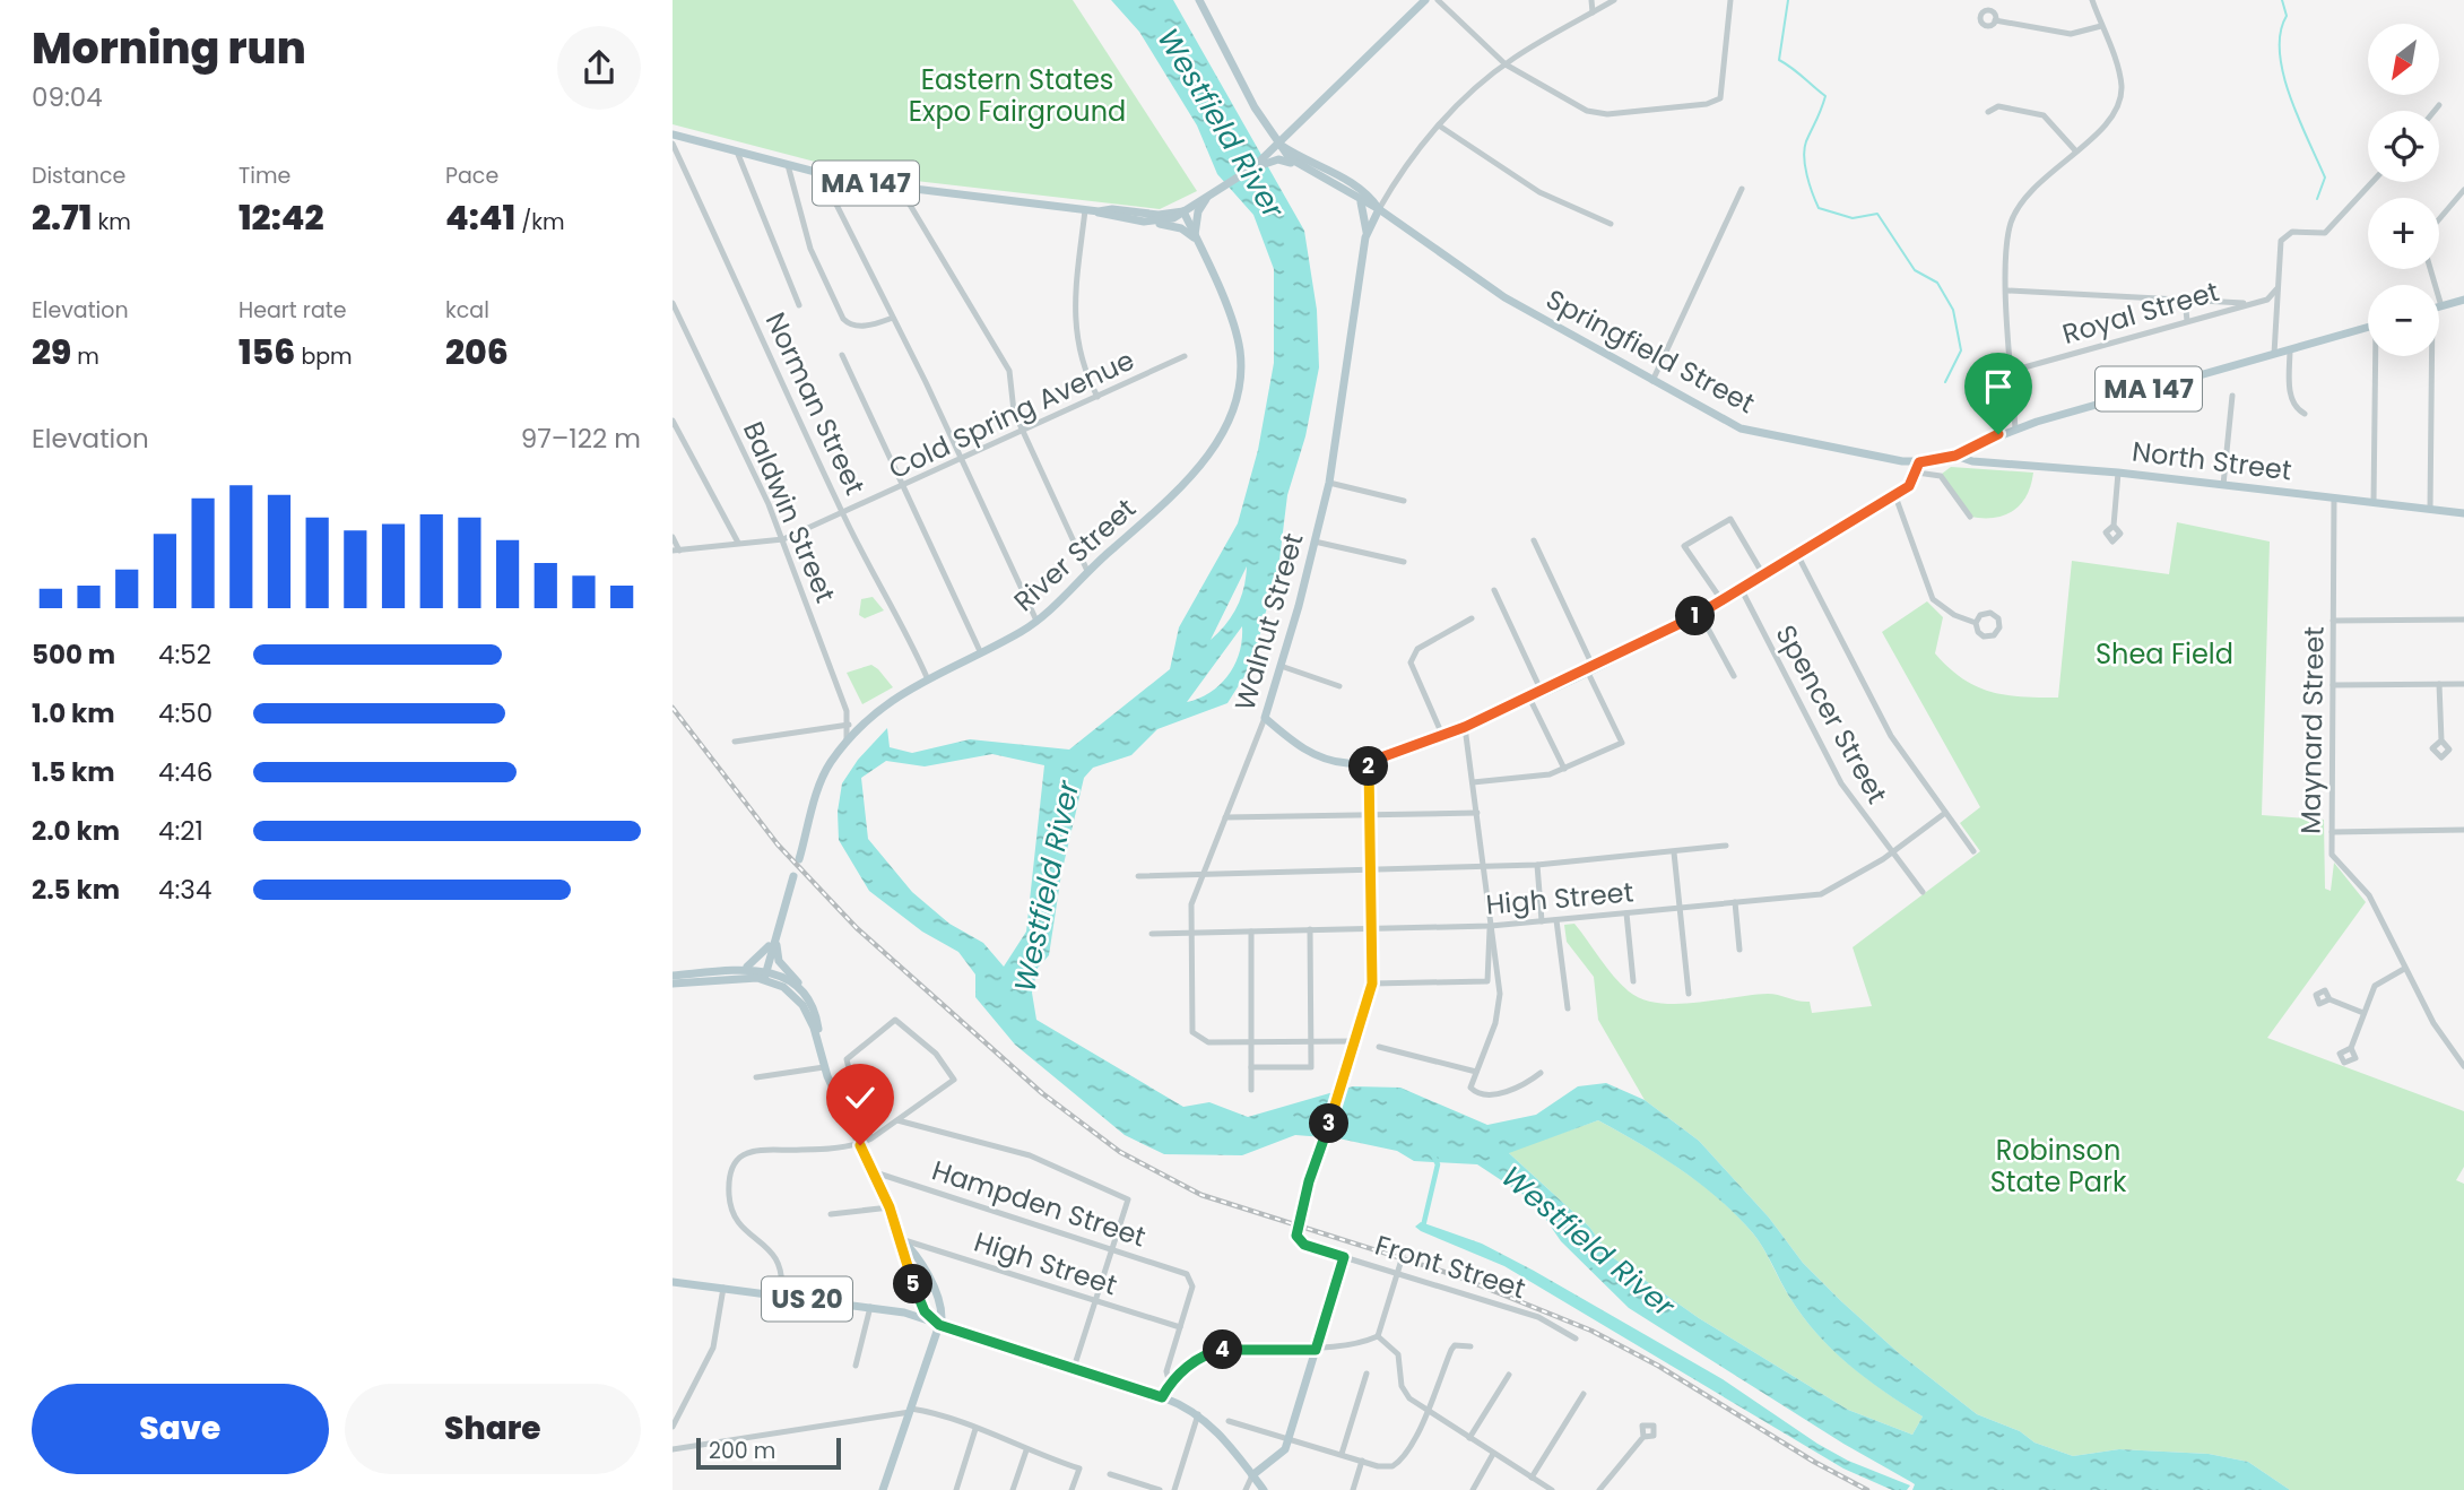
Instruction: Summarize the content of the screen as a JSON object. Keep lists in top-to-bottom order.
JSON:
{
  "streets": {
    "main road": [
      "MA 147",
      "Springfield Street",
      "North Street",
      "River Street",
      "Walnut Street",
      "Front Street",
      "US 20"
    ],
    "street": [
      "Royal Street",
      "Norman Street",
      "Cold Spring Avenue",
      "Baldwin Street",
      "Spencer Street",
      "Maynard Street",
      "High Street",
      "Hampden Street"
    ]
  },
  "crossings": [
    ["MA 147", "Springfield Street"],
    ["MA 147", "River Street"],
    ["Springfield Street", "North Street"],
    ["Springfield Street", "Walnut Street"],
    ["Norman Street", "Cold Spring Avenue"],
    ["Norman Street", "River Street"],
    ["Cold Spring Avenue", "Baldwin Street"],
    ["North Street", "Maynard Street"],
    ["Baldwin Street", "River Street"],
    ["Walnut Street", "High Street"],
    ["Spencer Street", "High Street"],
    ["High Street", "Hampden Street"],
    ["High Street", "Front Street"]
  ],
  "water": ["Westfield River"],
  "parks": ["Eastern States Expo Fairground", "Shea Field", "Robinson State Park"],
  "scale_bar": "200 m",
  "north": "bottom left",
  "page": {
    "heading": ["Morning run", "09:04"],
    "map_buttons": ["+", "−"],
    "stats": [
      ["Distance", "2.71 km"],
      ["Time", "12:42"],
      ["Pace", "4:41 /km"],
      ["Elevation", "29 m"],
      ["Heart rate", "156 bpm"],
      ["kcal", "206"]
    ],
    "chart": ["Elevation", "97–122 m"],
    "pins": [
      "1",
      "2",
      "3",
      "5",
      "4"
    ],
    "list": [
      {
        "name": "500 m",
        "note": "4:52"
      },
      {
        "name": "1.0 km",
        "note": "4:50"
      },
      {
        "name": "1.5 km",
        "note": "4:46"
      },
      {
        "name": "2.0 km",
        "note": "4:21"
      },
      {
        "name": "2.5 km",
        "note": "4:34"
      }
    ],
    "buttons": ["Save", "Share"],
    "scale": "200 m"
  }
}
